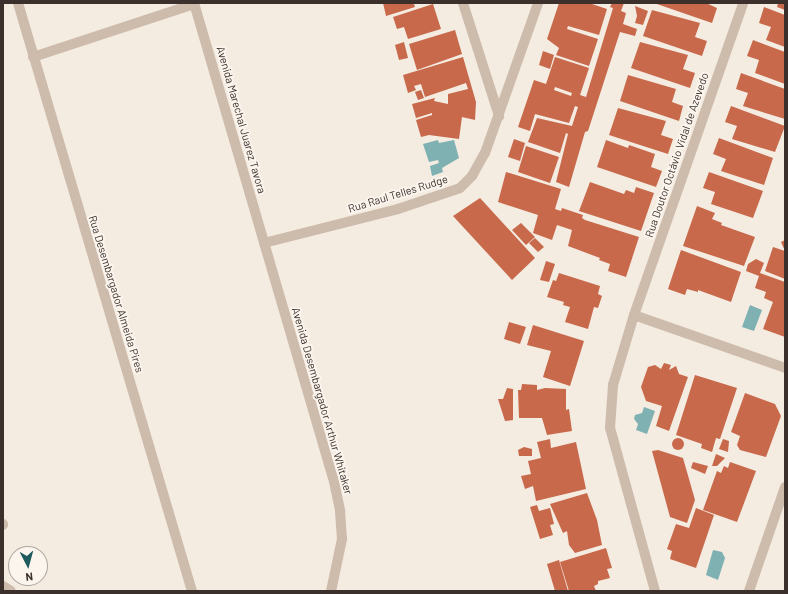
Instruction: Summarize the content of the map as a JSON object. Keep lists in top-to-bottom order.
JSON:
{
  "streets": {
    "street": [
      "Avenida Marechal Juarez Tavora",
      "Rua Doutor Octávio Vidal de Azevedo",
      "Rua Raul Telles Rudge",
      "Rua Desembargador Almeida Pires",
      "Avenida Desembargador Arthur Whitaker"
    ]
  },
  "crossings": [
    ["Avenida Marechal Juarez Tavora", "Rua Raul Telles Rudge"],
    ["Avenida Marechal Juarez Tavora", "Avenida Desembargador Arthur Whitaker"],
    ["Rua Raul Telles Rudge", "Avenida Desembargador Arthur Whitaker"]
  ],
  "north": "bottom"
}
